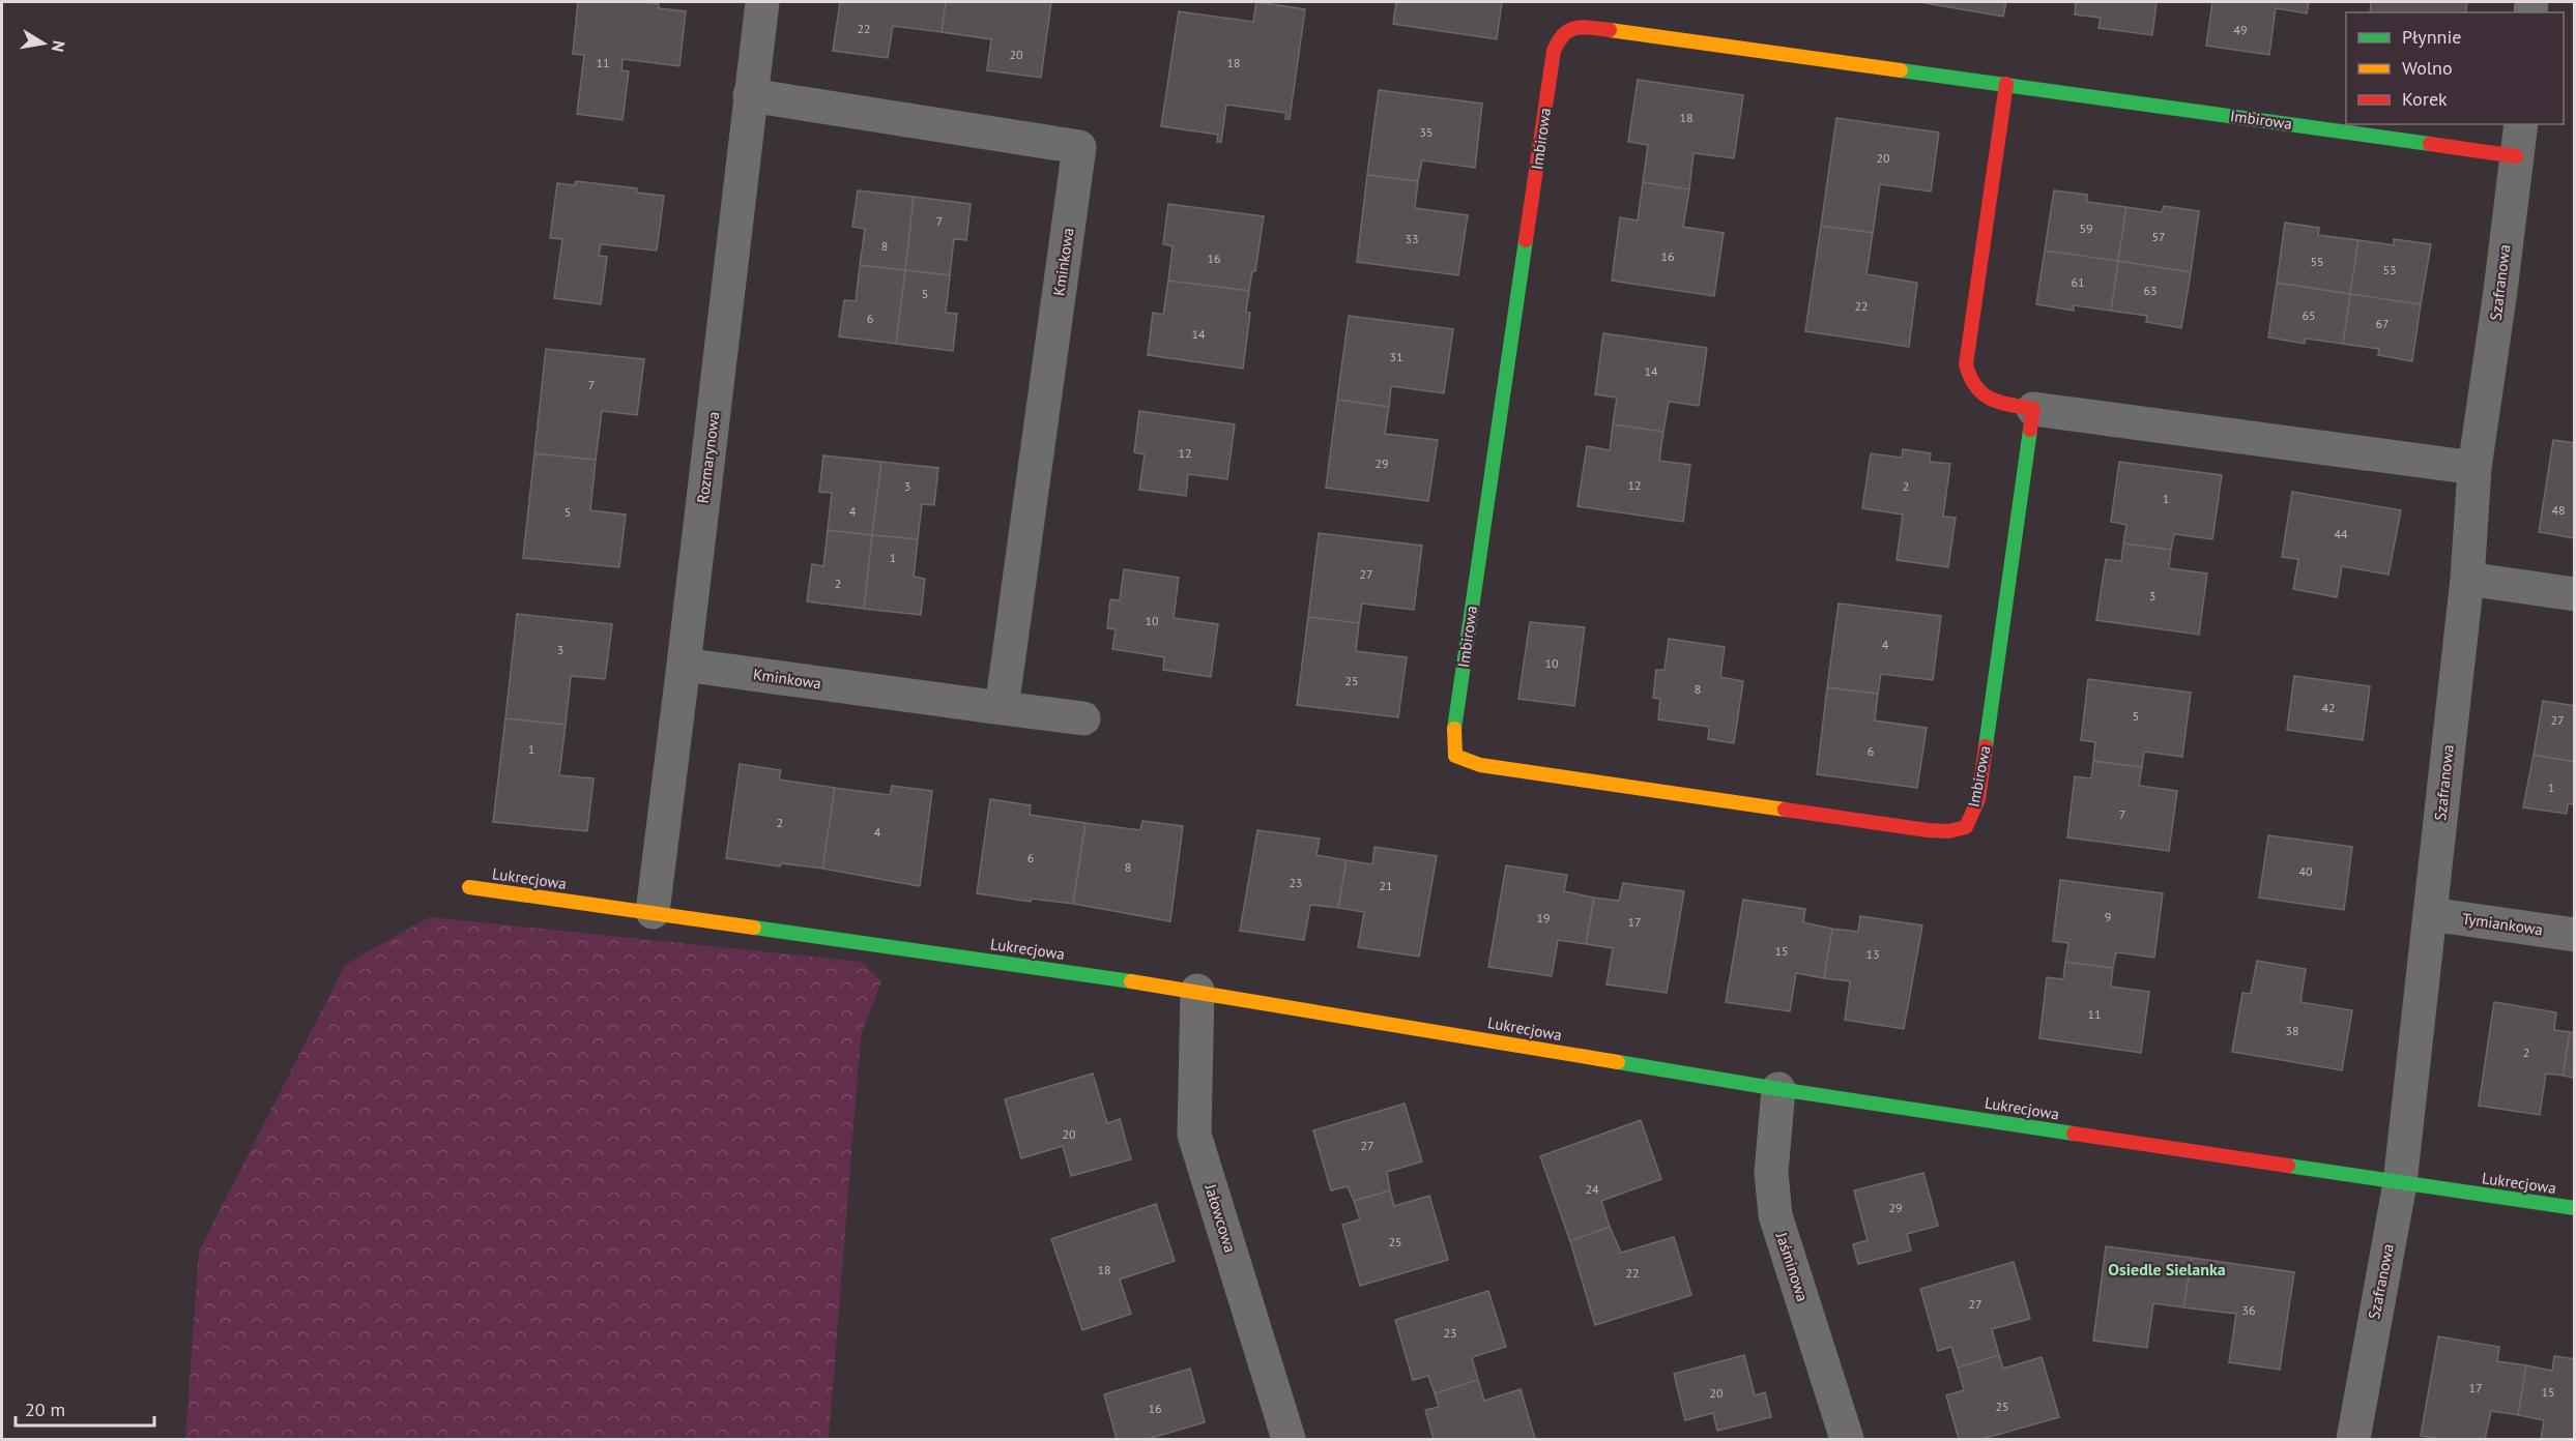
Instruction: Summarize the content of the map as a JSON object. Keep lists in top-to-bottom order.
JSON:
{
  "streets": {
    "street": [
      "Imbirowa",
      "Kminkowa",
      "Szafranowa",
      "Rozmarynowa",
      "Lukrecjowa",
      "Tymiankowa",
      "Jałowcowa",
      "Jaśminowa"
    ]
  },
  "crossings": [
    ["Imbirowa", "Szafranowa"],
    ["Kminkowa", "Rozmarynowa"],
    ["Szafranowa", "Lukrecjowa"],
    ["Szafranowa", "Tymiankowa"],
    ["Rozmarynowa", "Lukrecjowa"],
    ["Lukrecjowa", "Jałowcowa"],
    ["Lukrecjowa", "Jaśminowa"]
  ],
  "districts": ["Osiedle Sielanka"],
  "house_numbers": [
    "22",
    "49",
    "20",
    "11",
    "18",
    "18",
    "35",
    "20",
    "7",
    "59",
    "57",
    "33",
    "8",
    "16",
    "16",
    "55",
    "53",
    "61",
    "63",
    "5",
    "22",
    "65",
    "6",
    "67",
    "14",
    "31",
    "14",
    "7",
    "12",
    "29",
    "12",
    "3",
    "2",
    "1",
    "48",
    "4",
    "5",
    "44",
    "1",
    "27",
    "2",
    "3",
    "10",
    "4",
    "3",
    "10",
    "25",
    "8",
    "42",
    "5",
    "27",
    "1",
    "6",
    "1",
    "7",
    "2",
    "4",
    "6",
    "8",
    "40",
    "23",
    "21",
    "9",
    "19",
    "17",
    "15",
    "13",
    "11",
    "38",
    "2",
    "20",
    "27",
    "24",
    "29",
    "25",
    "18",
    "22",
    "27",
    "36",
    "23",
    "17",
    "15",
    "20",
    "25",
    "16"
  ],
  "legend": ["Płynnie", "Wolno", "Korek"],
  "scale_bar": "20 m",
  "north": "right"
}
